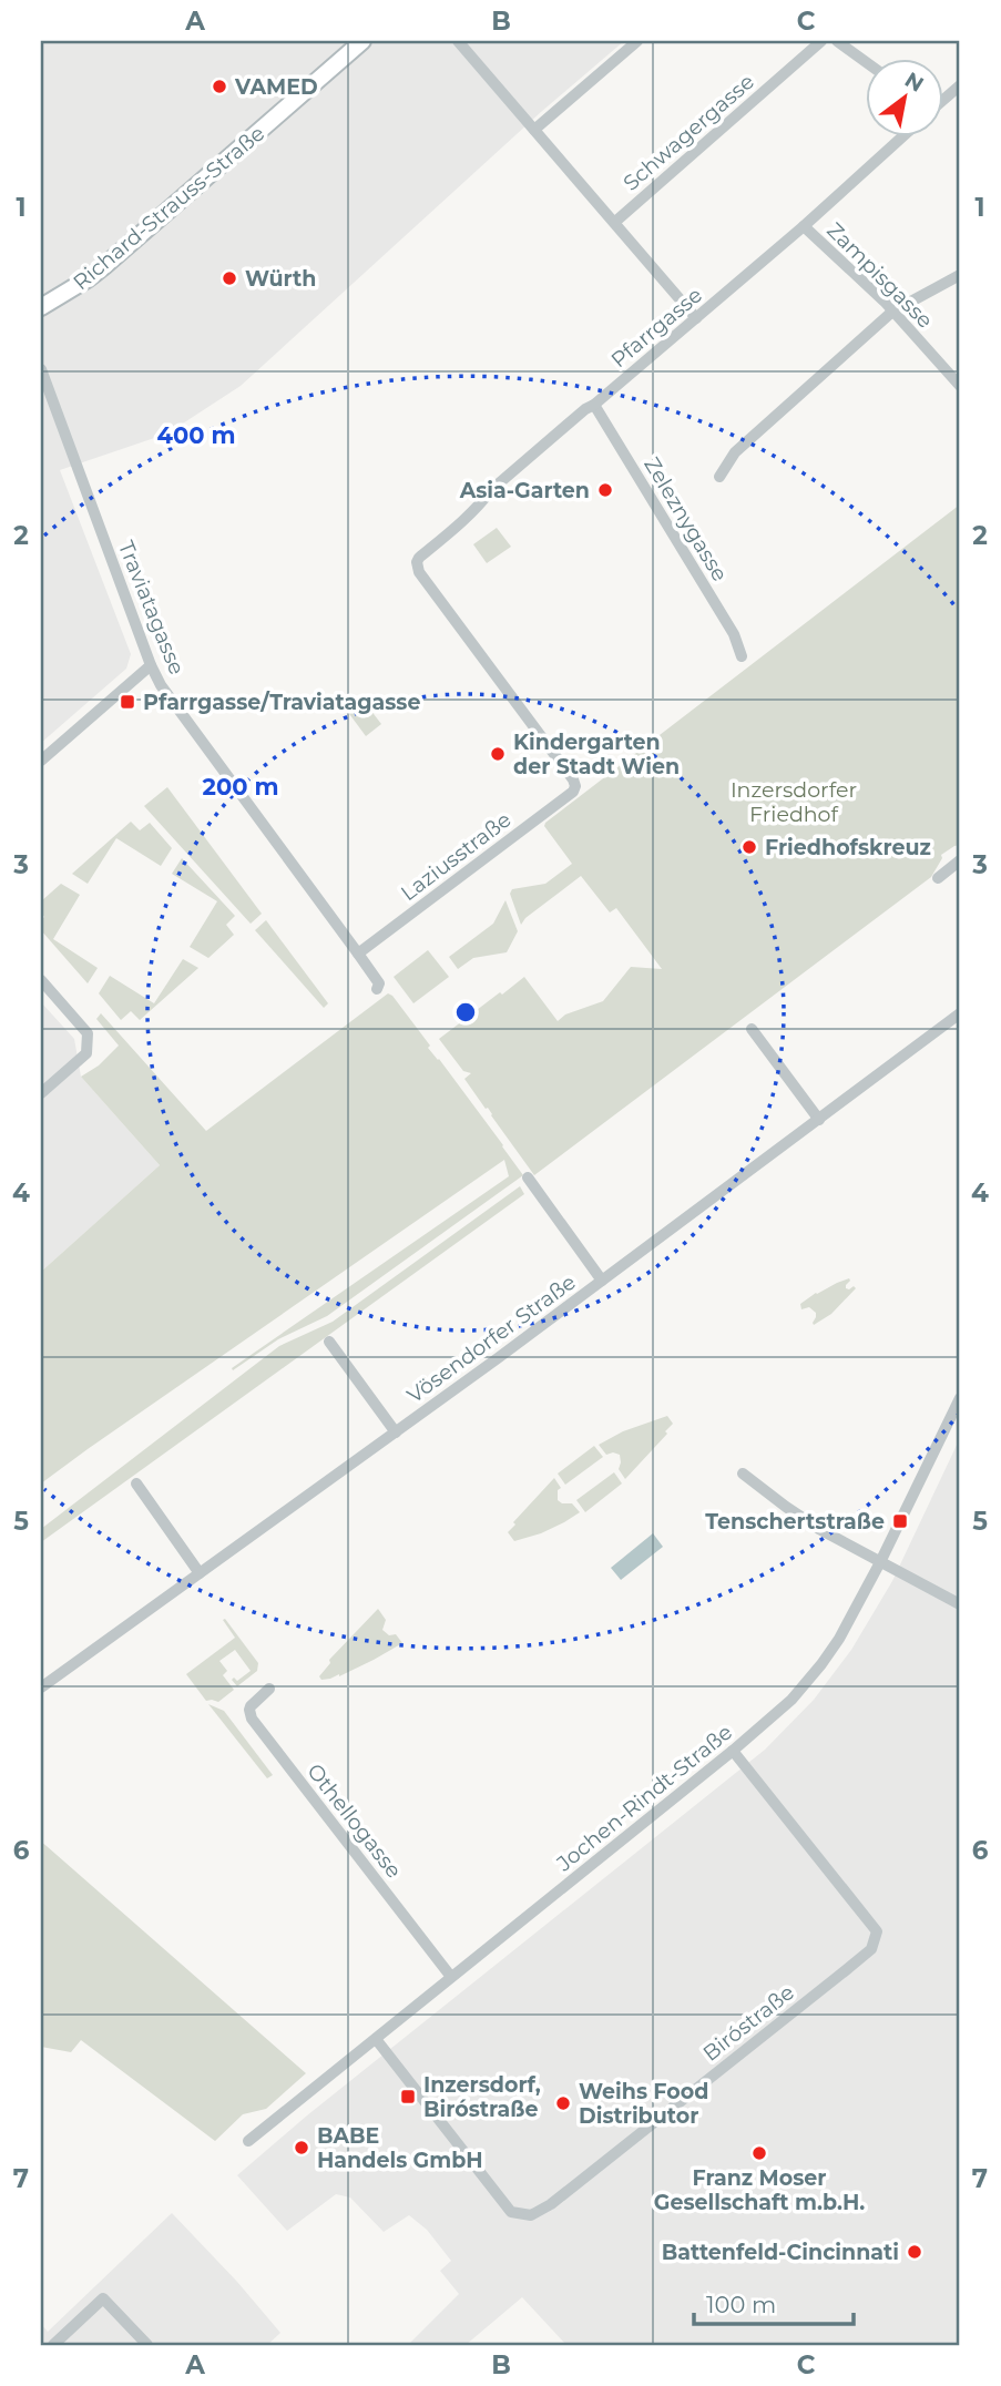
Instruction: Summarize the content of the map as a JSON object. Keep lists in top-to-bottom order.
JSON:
{
  "streets": {
    "main road": ["Richard-Strauss-Straße"],
    "street": [
      "Schwagergasse",
      "Zampisgasse",
      "Pfarrgasse",
      "Zeleznygasse",
      "Traviatagasse",
      "Laziusstraße",
      "Vösendorfer Straße",
      "Jochen-Rindt-Straße",
      "Othellogasse",
      "Biróstraße"
    ]
  },
  "crossings": [
    ["Zampisgasse", "Pfarrgasse"],
    ["Pfarrgasse", "Zeleznygasse"],
    ["Pfarrgasse", "Laziusstraße"],
    ["Traviatagasse", "Laziusstraße"],
    ["Jochen-Rindt-Straße", "Othellogasse"],
    ["Jochen-Rindt-Straße", "Biróstraße"]
  ],
  "parks": ["Inzersdorfer Friedhof"],
  "places": {
    "other": [
      "VAMED",
      "Würth",
      "Asia-Garten",
      "Kindergarten der Stadt Wien",
      "Friedhofskreuz",
      "Weihs Food Distributor",
      "BABE Handels GmbH",
      "Franz Moser Gesellschaft m.b.H.",
      "Battenfeld-Cincinnati"
    ],
    "transit": ["Pfarrgasse/Traviatagasse", "Tenschertstraße", "Inzersdorf, Biróstraße"]
  },
  "scale_bar": "100 m",
  "north": "top right",
  "grid": {
    "columns": ["A", "B", "C"],
    "rows": [
      "1",
      "2",
      "3",
      "4",
      "5",
      "6",
      "7"
    ]
  },
  "rings": ["400 m", "200 m"]
}
